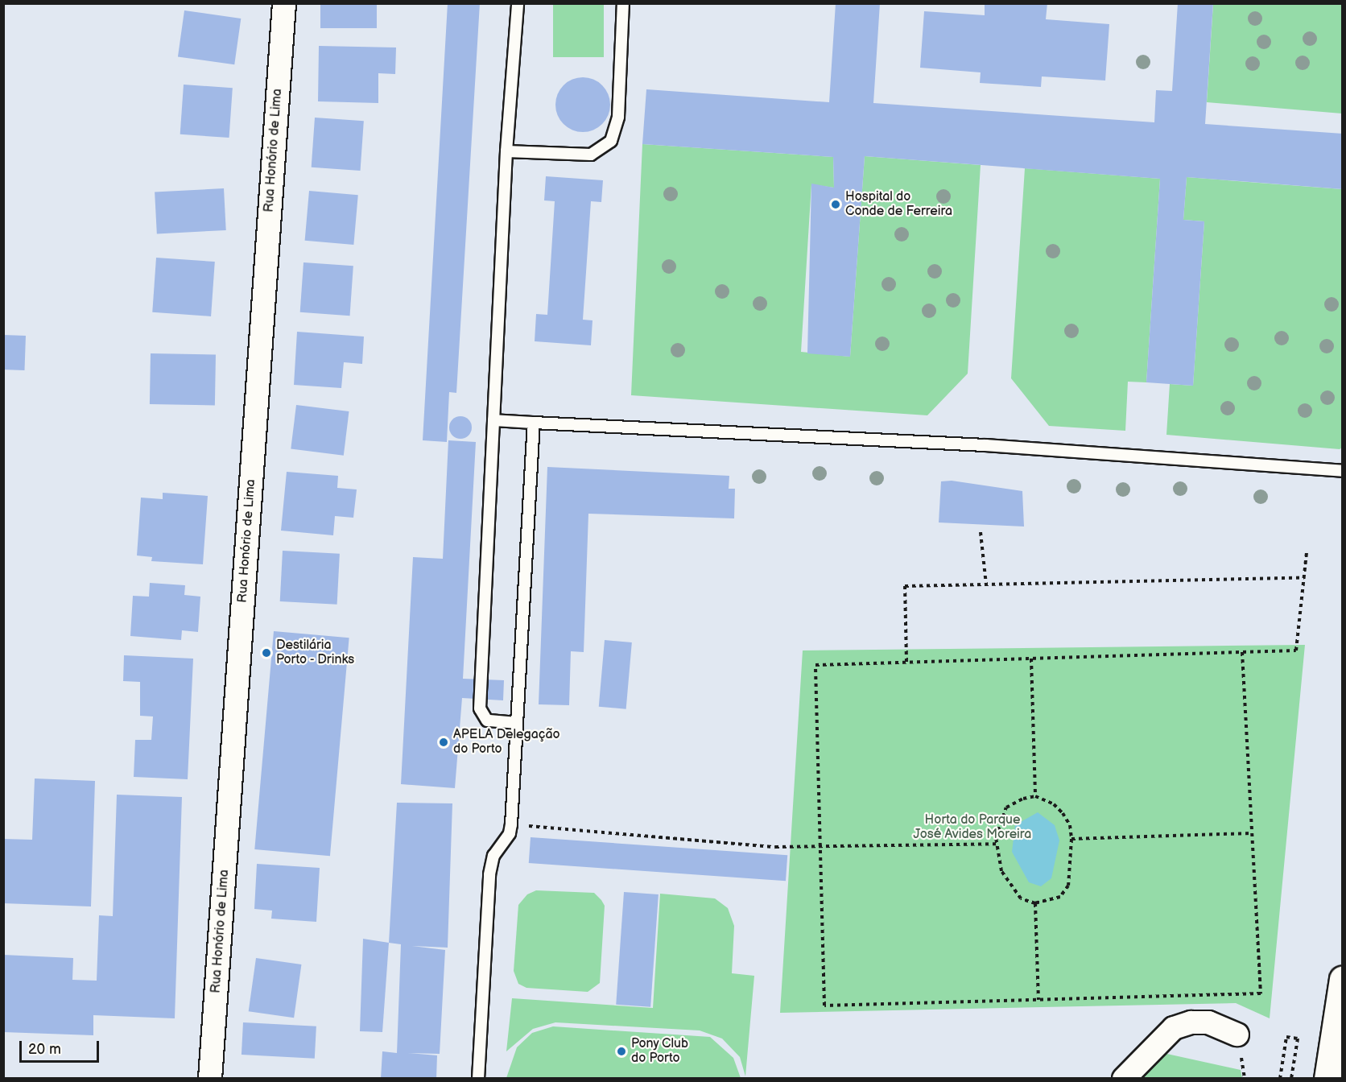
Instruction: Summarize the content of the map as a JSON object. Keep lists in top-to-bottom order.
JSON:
{
  "streets": {
    "street": ["Rua Honório de Lima"]
  },
  "parks": ["Horta do Parque José Avides Moreira"],
  "places": [
    "Hospital do Conde de Ferreira",
    "Destilária Porto - Drinks",
    "APELA Delegação do Porto",
    "Pony Club do Porto"
  ],
  "scale_bar": "20 m"
}
